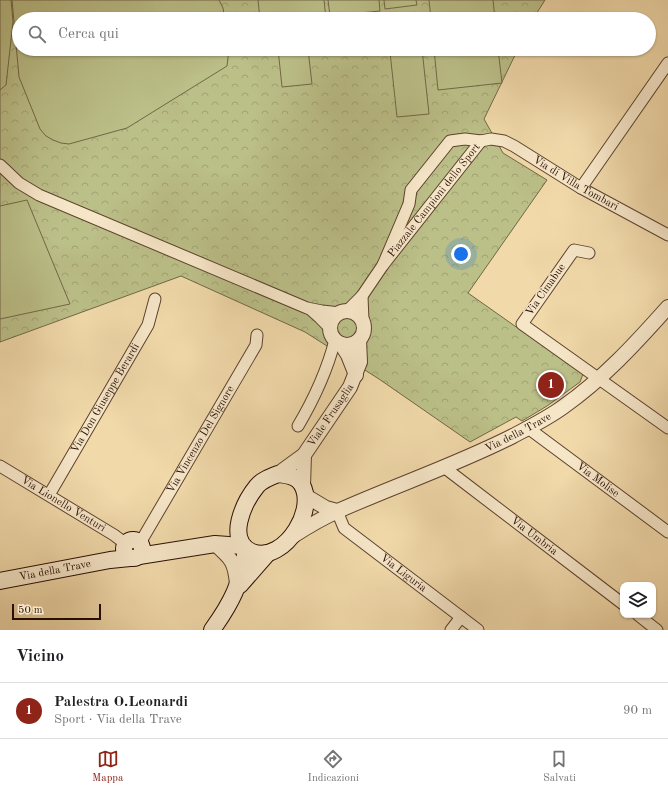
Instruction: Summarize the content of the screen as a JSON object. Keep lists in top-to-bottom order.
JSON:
{
  "streets": {
    "main road": ["Via della Trave"],
    "street": [
      "Via di Villa Tombari",
      "Piazzale Campioni dello Sport",
      "Via Cimabue",
      "Via Don Giuseppe Berardi",
      "Viale Frusaglia",
      "Via Vincenzo Del Signore",
      "Via Molise",
      "Via Lionello Venturi",
      "Via Umbria",
      "Via Liguria"
    ]
  },
  "crossings": [
    ["Via di Villa Tombari", "Piazzale Campioni dello Sport"],
    ["Piazzale Campioni dello Sport", "Viale Frusaglia"],
    ["Via Cimabue", "Via della Trave"],
    ["Via Don Giuseppe Berardi", "Via Lionello Venturi"],
    ["Viale Frusaglia", "Via della Trave"],
    ["Via della Trave", "Via Vincenzo Del Signore"],
    ["Via della Trave", "Via Molise"],
    ["Via della Trave", "Via Lionello Venturi"],
    ["Via della Trave", "Via Umbria"],
    ["Via della Trave", "Via Liguria"],
    ["Via Vincenzo Del Signore", "Via Lionello Venturi"]
  ],
  "scale_bar": "50 m",
  "page": {
    "search": "Cerca qui",
    "pins": "1",
    "scale": "50 m",
    "heading": "Vicino",
    "list": [
      {
        "mark": "1",
        "name": "Palestra O.Leonardi",
        "note": "Sport · Via della Trave",
        "value": "90 m"
      }
    ],
    "nav": ["Mappa", "Indicazioni", "Salvati"]
  }
}
